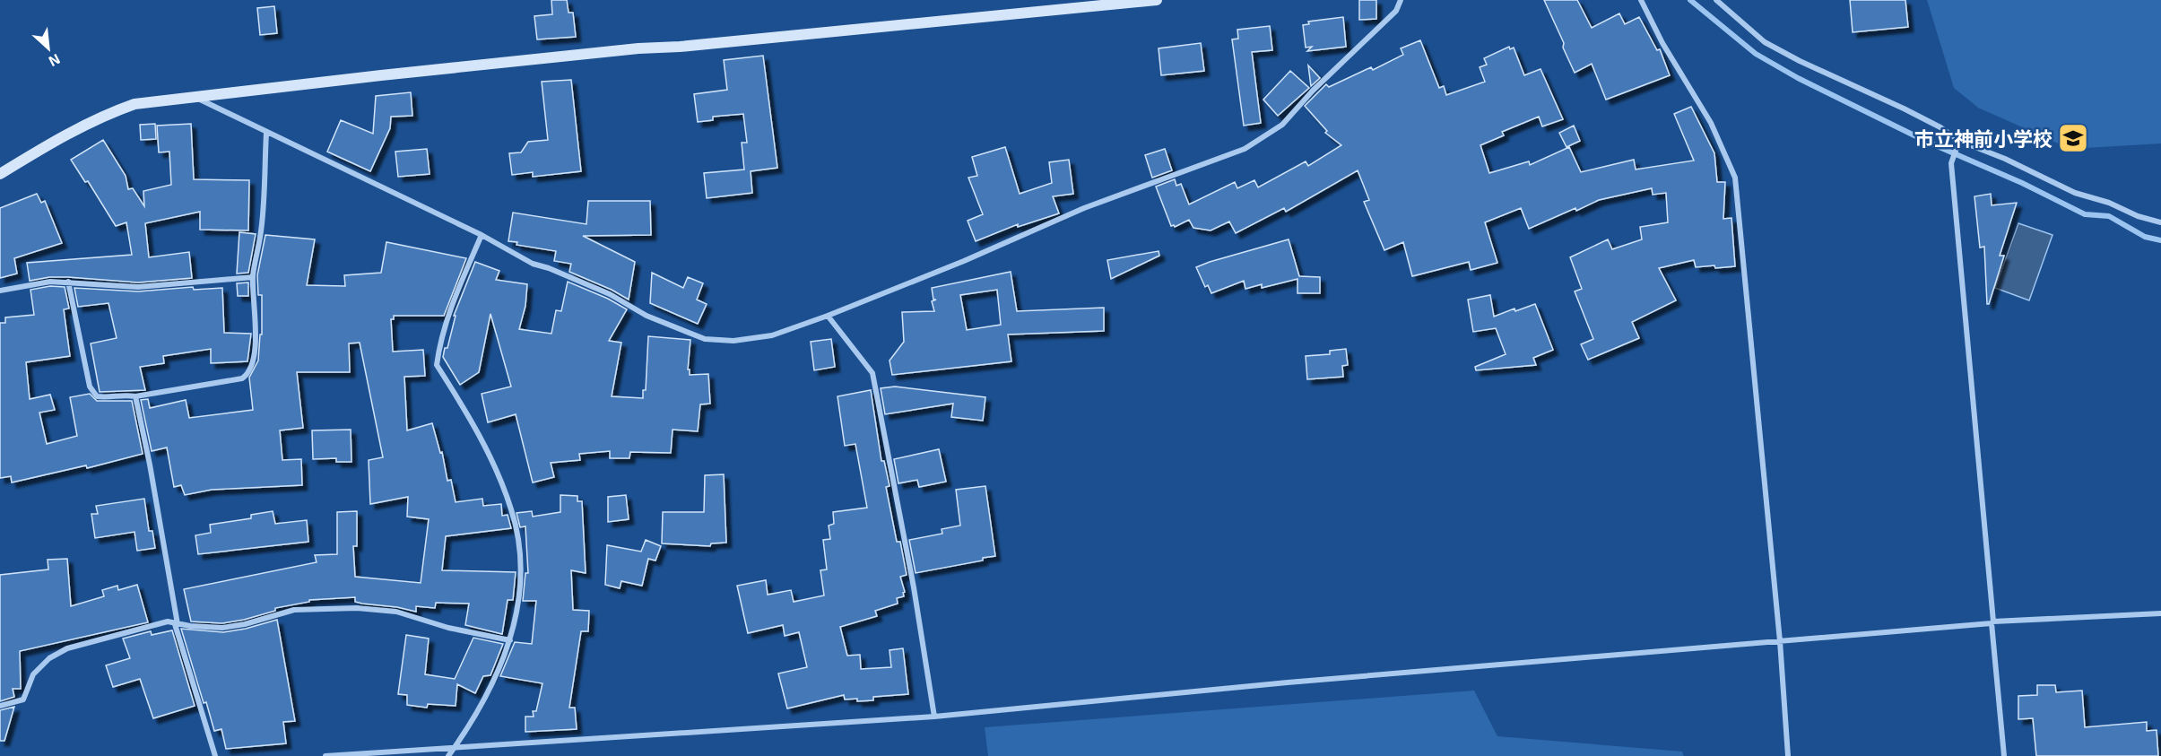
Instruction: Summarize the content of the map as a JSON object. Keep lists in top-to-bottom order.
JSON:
{
  "places": {
    "school or university": ["市立神前小学校"]
  },
  "north": "bottom right"
}
